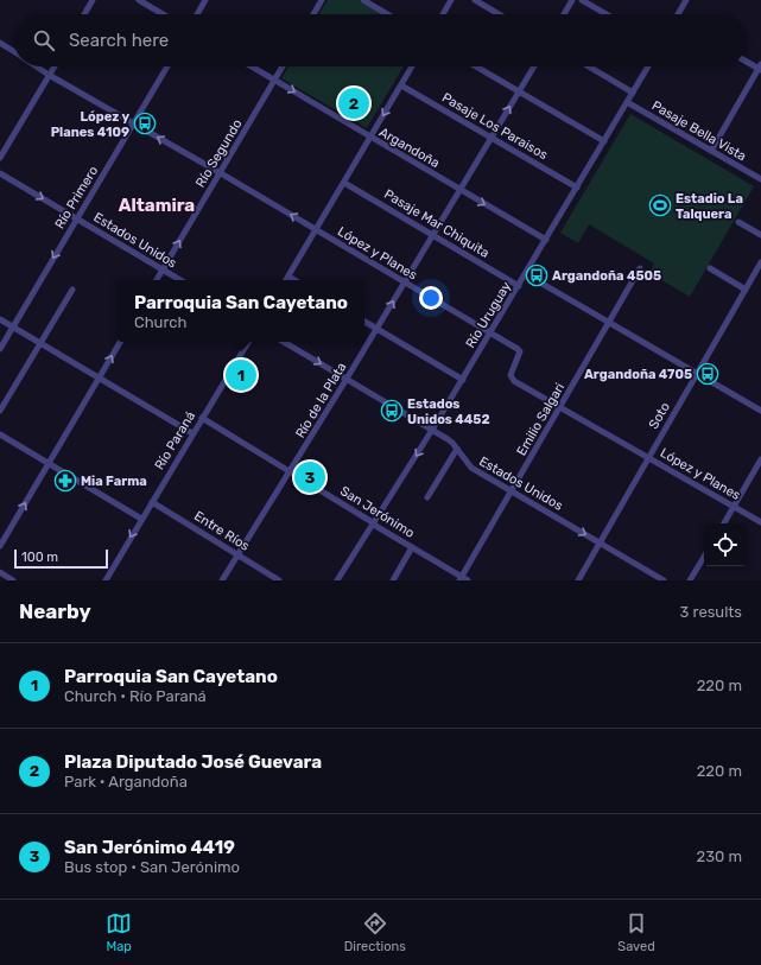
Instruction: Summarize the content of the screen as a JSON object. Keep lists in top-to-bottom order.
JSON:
{
  "streets": {
    "street": [
      "Pasaje Los Paraisos",
      "Pasaje Bella Vista",
      "Argandoña",
      "Río Segundo",
      "Río Primero",
      "Pasaje Mar Chiquita",
      "Estados Unidos",
      "López y Planes",
      "Río Uruguay",
      "Río de la Plata",
      "Soto",
      "Emilio Salgari",
      "Río Paraná",
      "San Jerónimo",
      "Entre Ríos"
    ]
  },
  "crossings": [
    ["Pasaje Los Paraisos", "Río Uruguay"],
    ["Pasaje Los Paraisos", "Río de la Plata"],
    ["Pasaje Bella Vista", "Río Uruguay"],
    ["Argandoña", "Río Segundo"],
    ["Argandoña", "Río Uruguay"],
    ["Argandoña", "Río de la Plata"],
    ["Río Segundo", "Estados Unidos"],
    ["Río Segundo", "López y Planes"],
    ["Río Primero", "Estados Unidos"],
    ["Río Primero", "López y Planes"],
    ["Pasaje Mar Chiquita", "Río Uruguay"],
    ["Pasaje Mar Chiquita", "Río de la Plata"],
    ["Estados Unidos", "Río Uruguay"],
    ["Estados Unidos", "Río de la Plata"],
    ["Estados Unidos", "Soto"],
    ["Estados Unidos", "Emilio Salgari"],
    ["López y Planes", "Río Uruguay"],
    ["López y Planes", "Río de la Plata"],
    ["López y Planes", "Soto"],
    ["López y Planes", "Emilio Salgari"],
    ["Río Uruguay", "San Jerónimo"],
    ["Río de la Plata", "San Jerónimo"],
    ["Río de la Plata", "Entre Ríos"],
    ["Emilio Salgari", "San Jerónimo"],
    ["Río Paraná", "San Jerónimo"],
    ["Río Paraná", "Entre Ríos"]
  ],
  "one_way": ["Argandoña", "Río Segundo", "Estados Unidos"],
  "districts": ["Altamira"],
  "places": {
    "bus stop": [
      "López y Planes 4109",
      "Argandoña 4505",
      "Argandoña 4705",
      "Estados Unidos 4452"
    ],
    "sports": ["Estadio La Talquera"],
    "pharmacy": ["Mia Farma"]
  },
  "scale_bar": "100 m",
  "page": {
    "search": "Search here",
    "pins": ["2", "1", "3"],
    "popup": ["Parroquia San Cayetano", "Church"],
    "scale": "100 m",
    "heading": ["Nearby", "3 results"],
    "list": [
      {
        "mark": "1",
        "name": "Parroquia San Cayetano",
        "note": "Church · Río Paraná",
        "value": "220 m"
      },
      {
        "mark": "2",
        "name": "Plaza Diputado José Guevara",
        "note": "Park · Argandoña",
        "value": "220 m"
      },
      {
        "mark": "3",
        "name": "San Jerónimo 4419",
        "note": "Bus stop · San Jerónimo",
        "value": "230 m"
      }
    ],
    "nav": ["Map", "Directions", "Saved"]
  }
}
